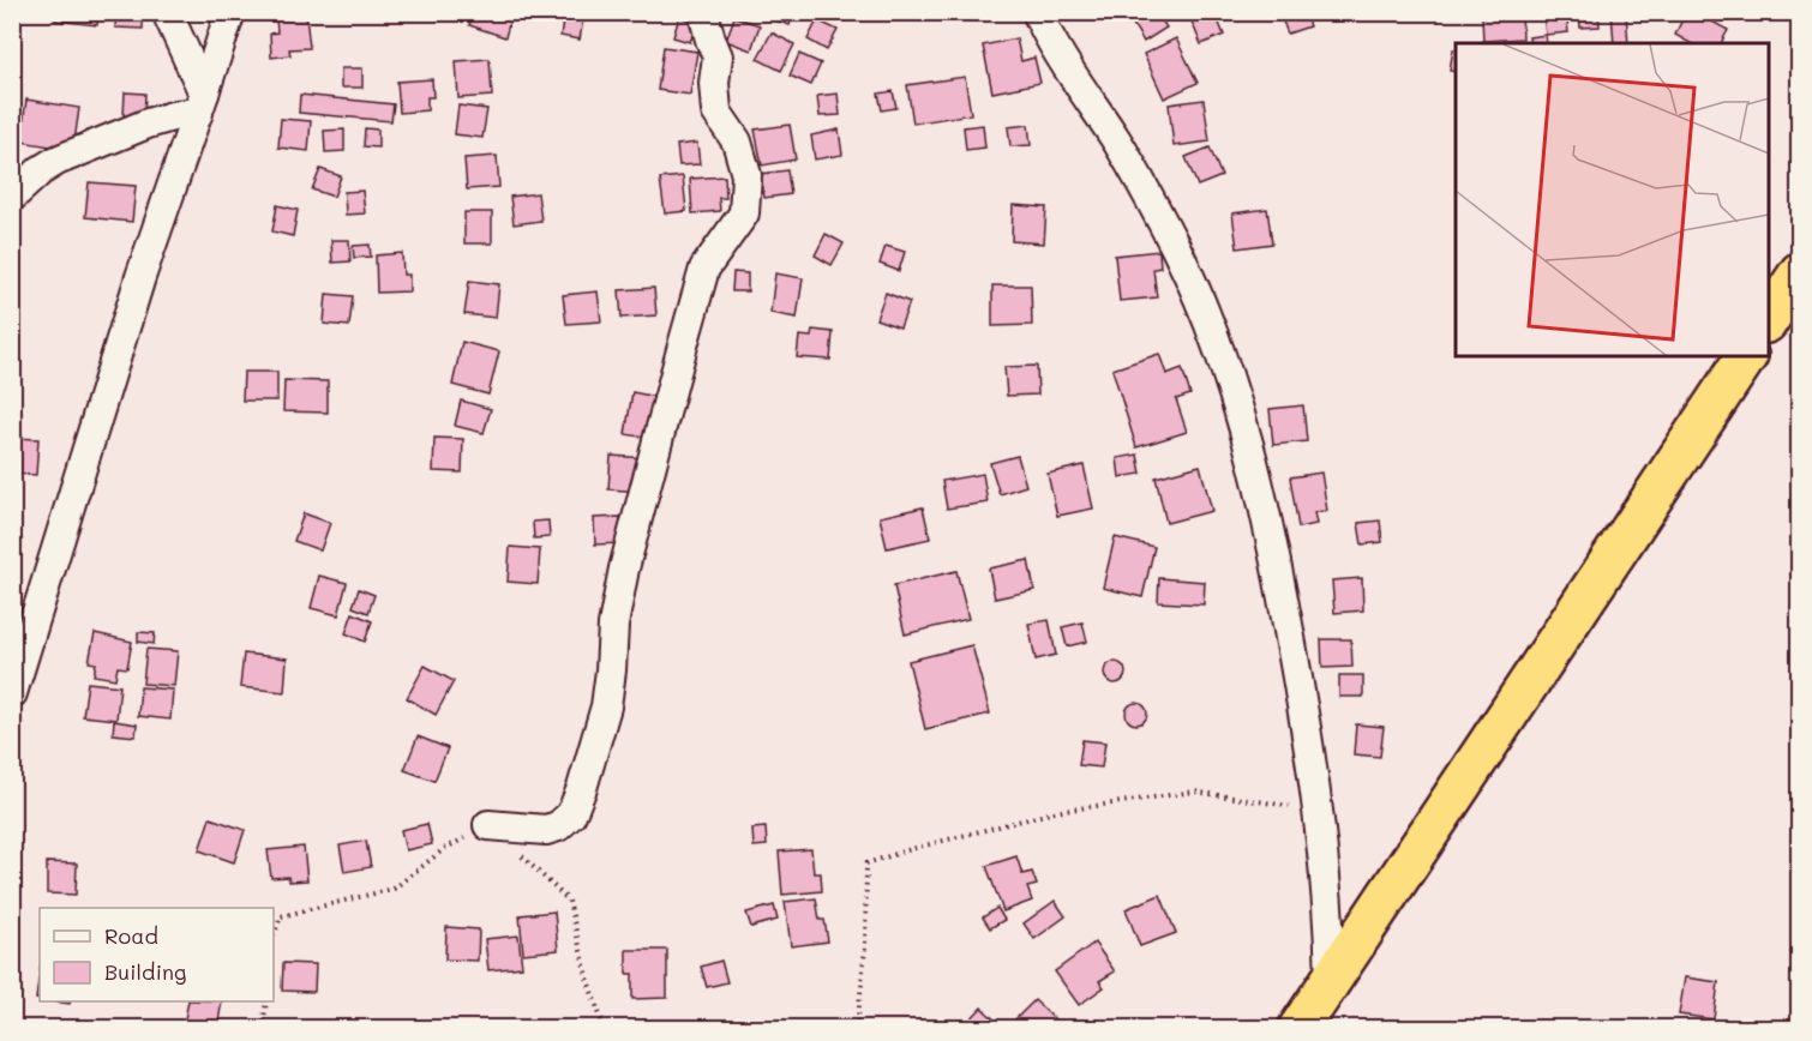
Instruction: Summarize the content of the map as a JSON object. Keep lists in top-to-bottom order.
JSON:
{
  "legend": ["Road", "Building"]
}
